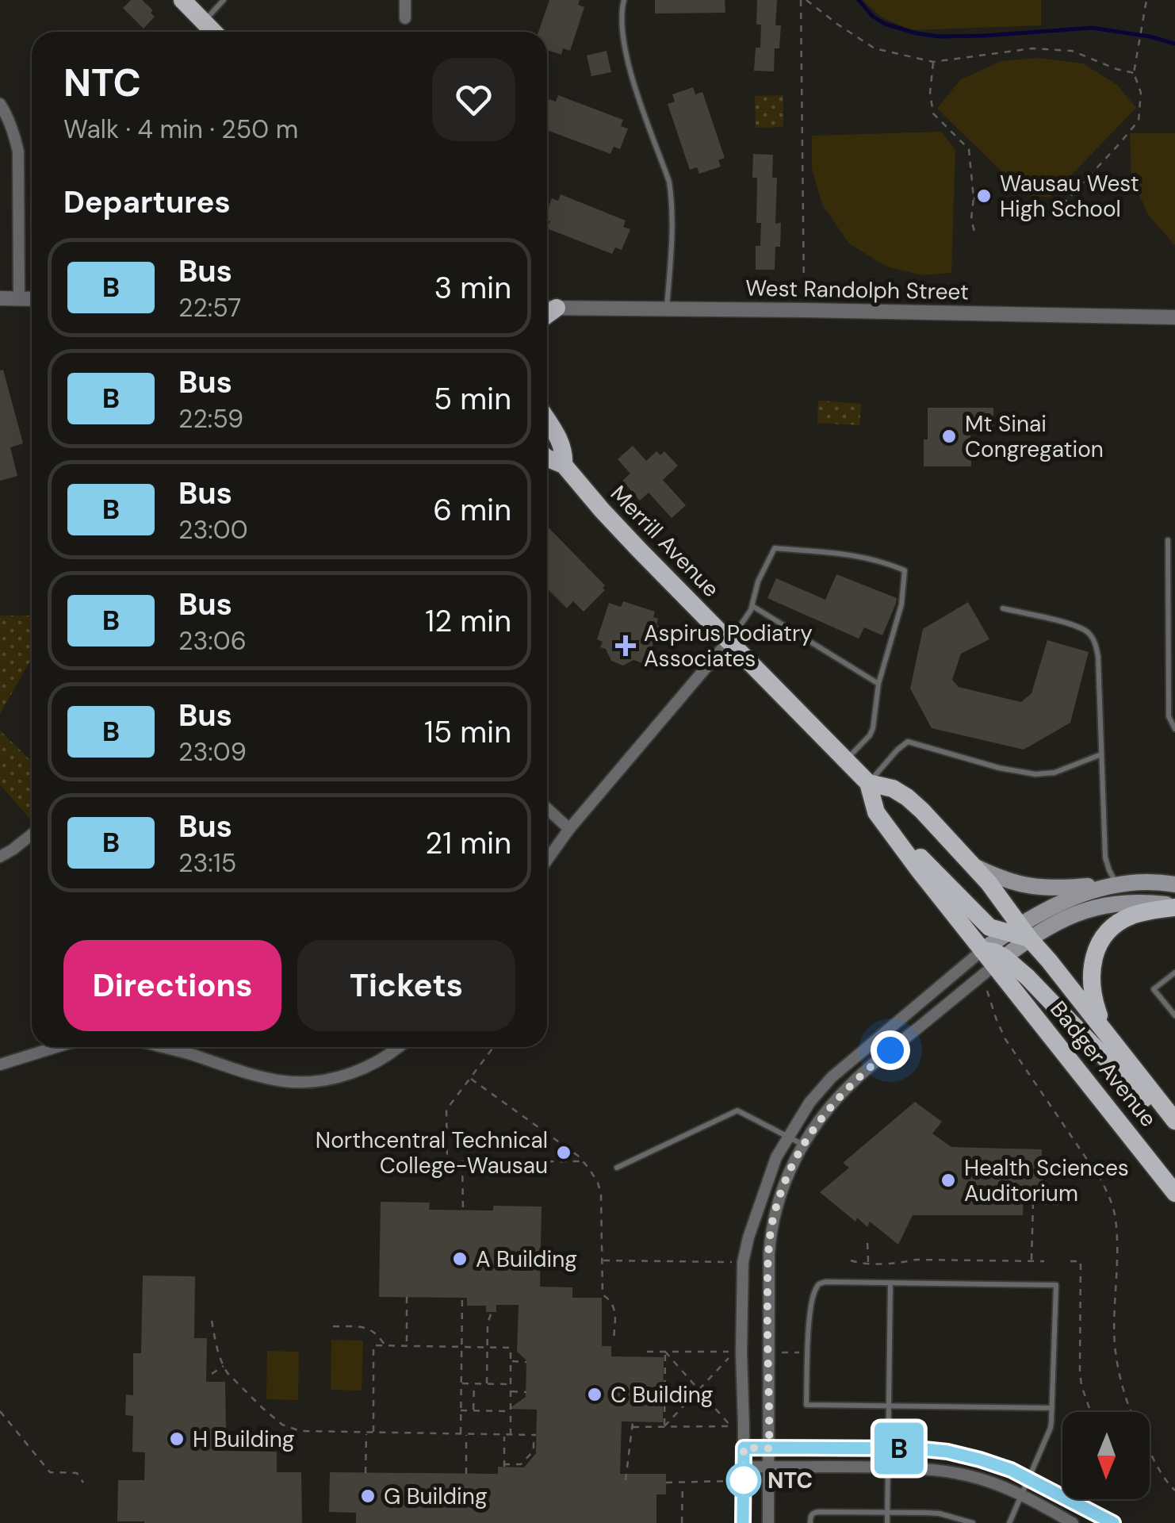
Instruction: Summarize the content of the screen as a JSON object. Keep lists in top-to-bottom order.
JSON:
{
  "streets": {
    "main road": ["Merrill Avenue", "Badger Avenue"],
    "street": ["West Randolph Street"]
  },
  "crossings": [
    ["Merrill Avenue", "Badger Avenue"]
  ],
  "places": {
    "other": [
      "Wausau West High School",
      "Mt Sinai Congregation",
      "Northcentral Technical College-Wausau",
      "Health Sciences Auditorium",
      "A Building",
      "C Building",
      "H Building",
      "NTC",
      "G Building"
    ],
    "health": ["Aspirus Podiatry Associates"]
  },
  "lines": ["bus line B"],
  "north": "bottom",
  "page": {
    "on_map": "B",
    "heading": [
      ["NTC", "Walk · 4 min · 250 m"],
      "Departures"
    ],
    "list": [
      {
        "mark": "B",
        "name": "Bus",
        "note": "22:57",
        "value": "3 min"
      },
      {
        "mark": "B",
        "name": "Bus",
        "note": "22:59",
        "value": "5 min"
      },
      {
        "mark": "B",
        "name": "Bus",
        "note": "23:00",
        "value": "6 min"
      },
      {
        "mark": "B",
        "name": "Bus",
        "note": "23:06",
        "value": "12 min"
      },
      {
        "mark": "B",
        "name": "Bus",
        "note": "23:09",
        "value": "15 min"
      },
      {
        "mark": "B",
        "name": "Bus",
        "note": "23:15",
        "value": "21 min"
      }
    ],
    "buttons": ["Directions", "Tickets"]
  }
}
